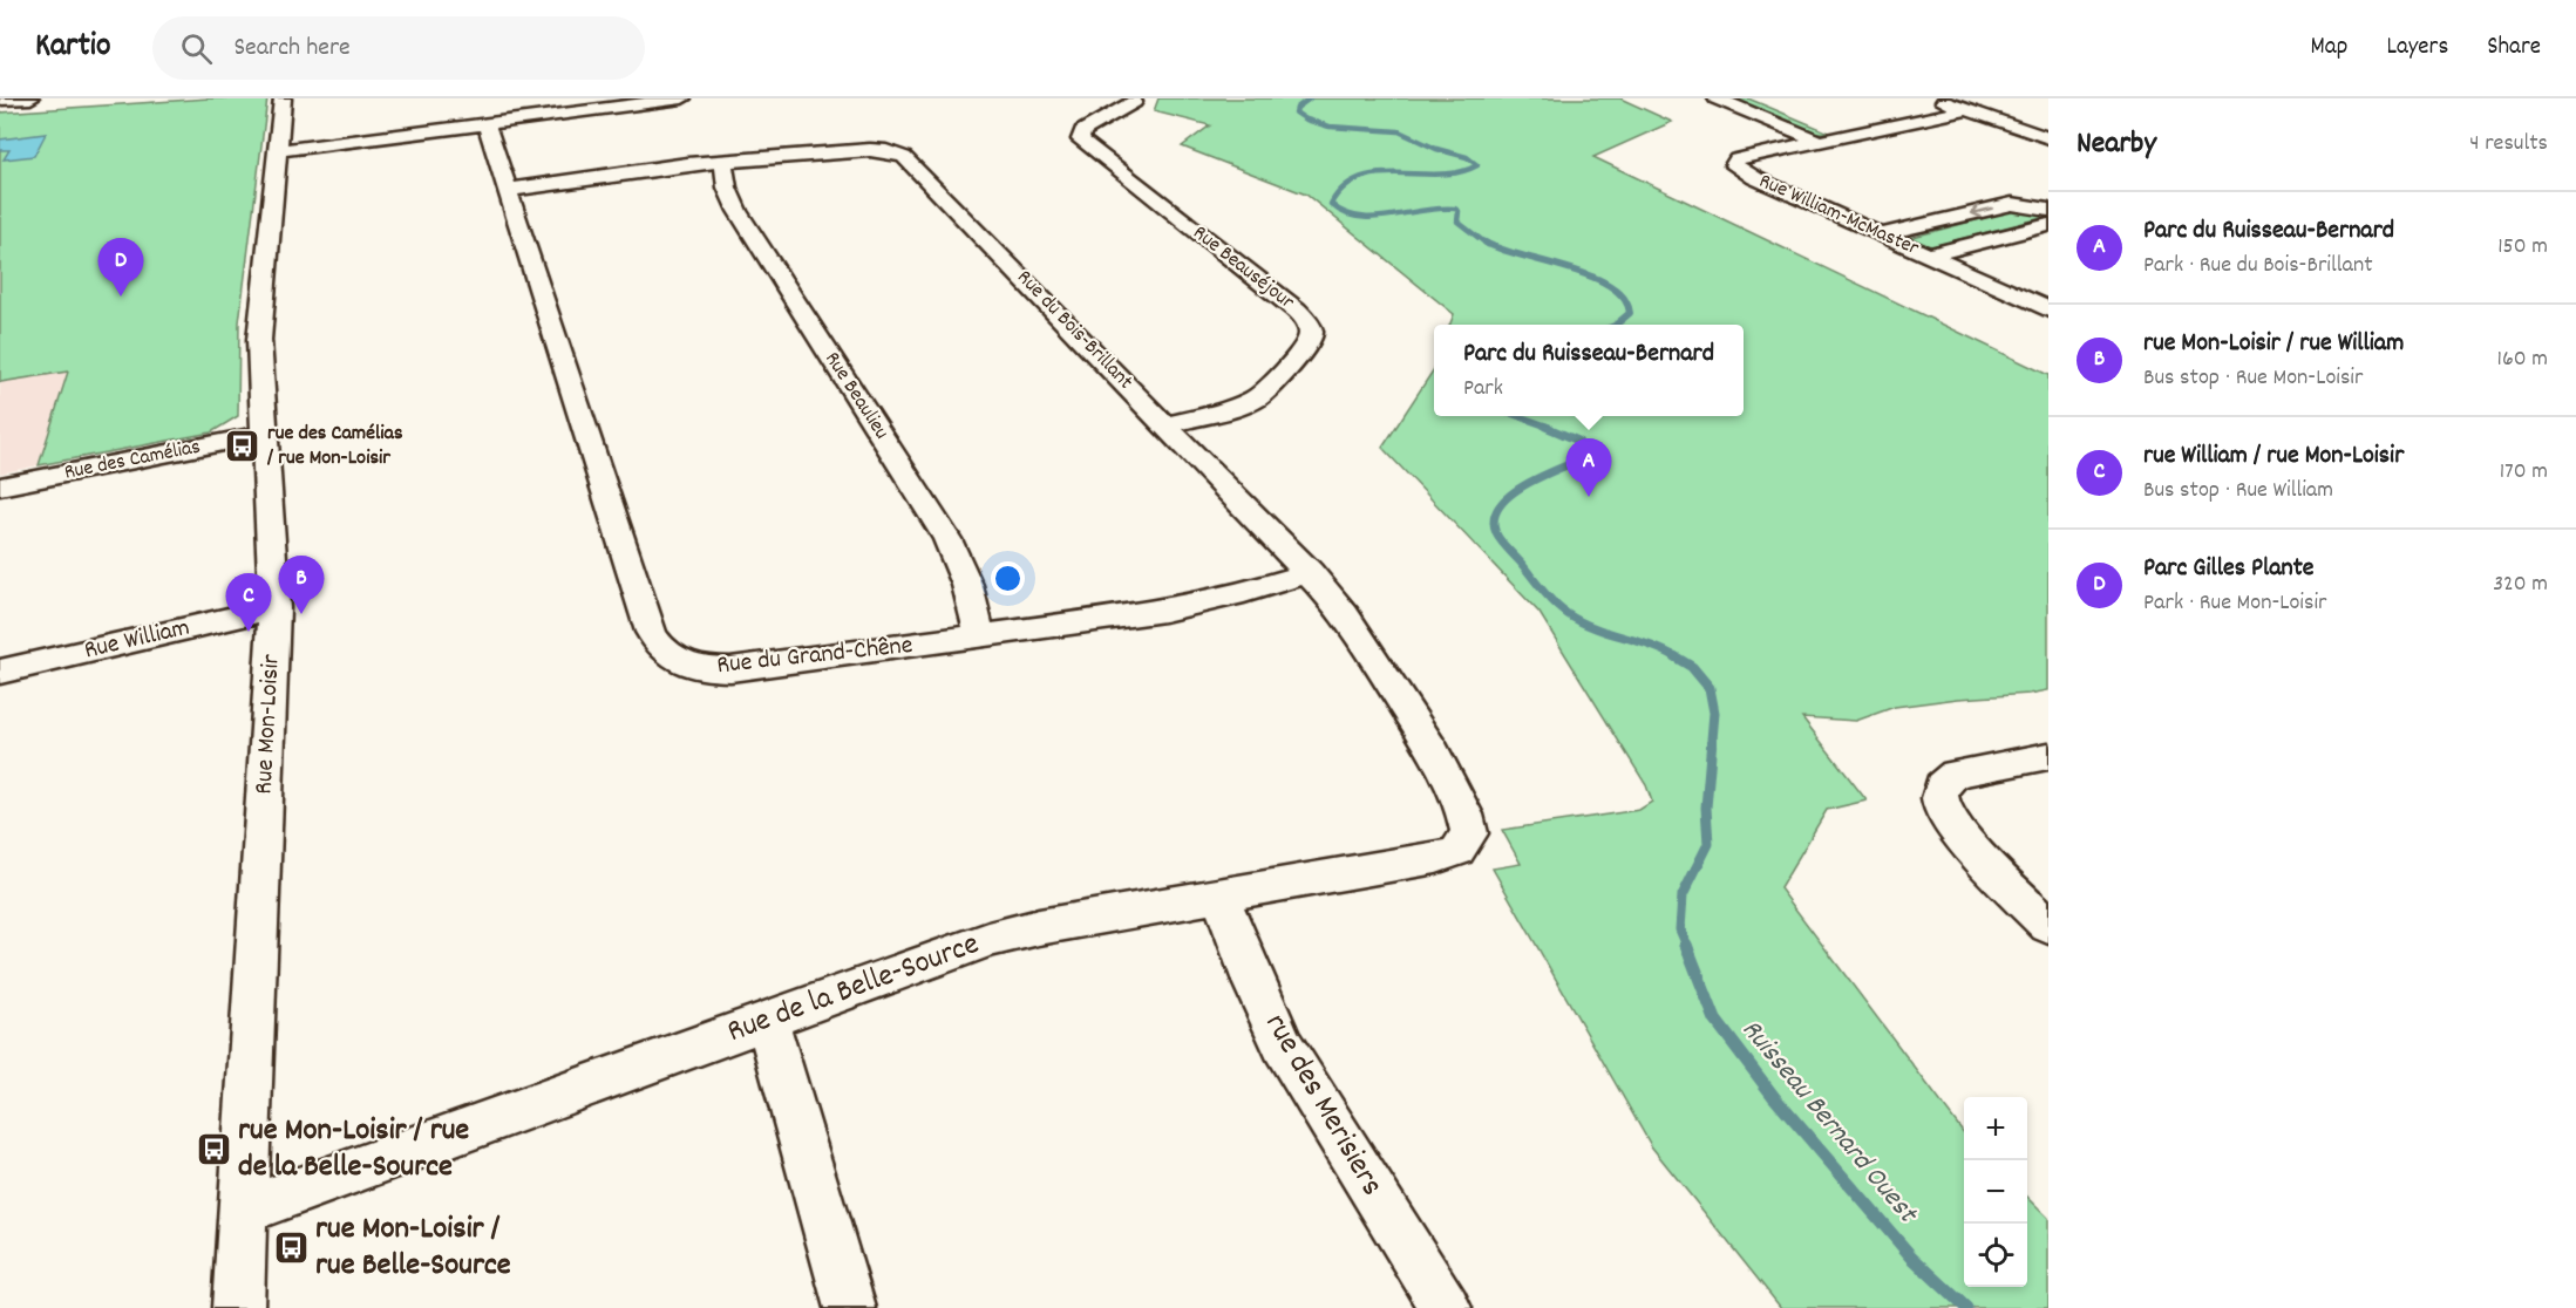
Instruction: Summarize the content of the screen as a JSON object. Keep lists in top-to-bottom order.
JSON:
{
  "streets": {
    "street": [
      "Rue William-McMaster",
      "Rue Beauséjour",
      "Rue du Bois-Brillant",
      "Rue Beaulieu",
      "Rue des Camélias",
      "Rue William",
      "Rue du Grand-Chêne",
      "Rue Mon-Loisir",
      "Rue de la Belle-Source",
      "rue des Merisiers"
    ]
  },
  "crossings": [
    ["Rue Beauséjour", "Rue du Bois-Brillant"],
    ["Rue du Bois-Brillant", "Rue Beaulieu"],
    ["Rue du Bois-Brillant", "Rue du Grand-Chêne"],
    ["Rue du Bois-Brillant", "Rue de la Belle-Source"],
    ["Rue Beaulieu", "Rue du Grand-Chêne"],
    ["Rue des Camélias", "Rue Mon-Loisir"],
    ["Rue William", "Rue Mon-Loisir"],
    ["Rue Mon-Loisir", "Rue de la Belle-Source"],
    ["Rue de la Belle-Source", "rue des Merisiers"]
  ],
  "water": ["Ruisseau Bernard Ouest"],
  "places": {
    "bus stop": ["rue des Camélias / rue Mon-Loisir", "rue Mon-Loisir / rue de la Belle-Source", "rue Mon-Loisir / rue Belle-Source"]
  },
  "page": {
    "header": "Kartio",
    "search": "Search here",
    "nav": ["Map", "Layers", "Share"],
    "heading": ["Nearby", "4 results"],
    "list": [
      {
        "mark": "A",
        "name": "Parc du Ruisseau-Bernard",
        "note": "Park · Rue du Bois-Brillant",
        "value": "150 m"
      },
      {
        "mark": "B",
        "name": "rue Mon-Loisir / rue William",
        "note": "Bus stop · Rue Mon-Loisir",
        "value": "160 m"
      },
      {
        "mark": "C",
        "name": "rue William / rue Mon-Loisir",
        "note": "Bus stop · Rue William",
        "value": "170 m"
      },
      {
        "mark": "D",
        "name": "Parc Gilles Plante",
        "note": "Park · Rue Mon-Loisir",
        "value": "320 m"
      }
    ],
    "pins": [
      "D",
      "A",
      "B",
      "C"
    ],
    "popup": ["Parc du Ruisseau-Bernard", "Park"],
    "map_buttons": ["+", "−"]
  }
}
